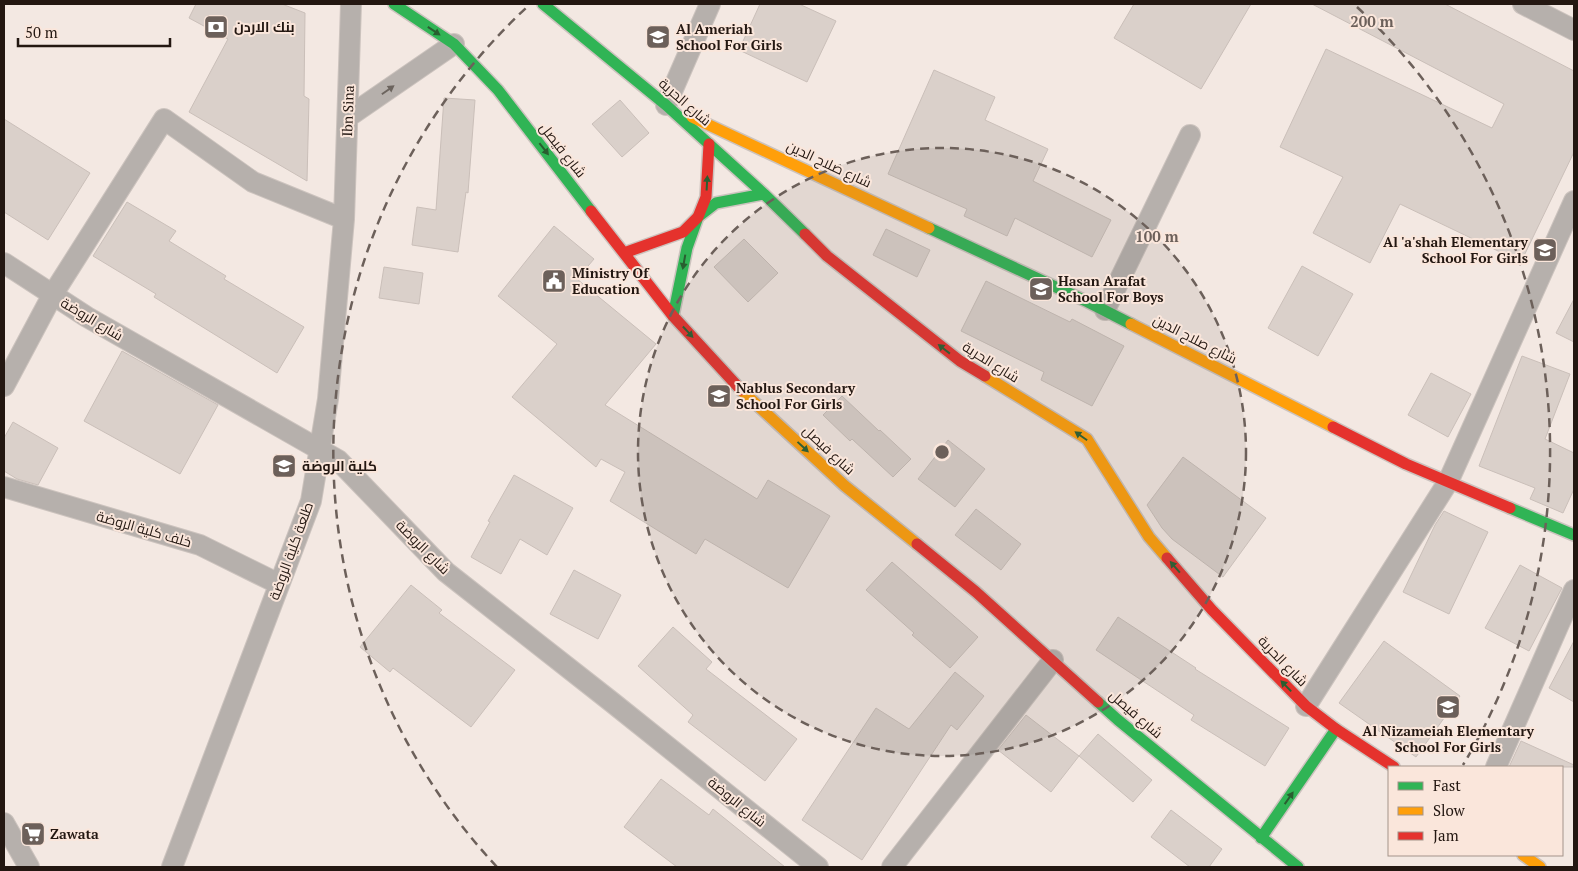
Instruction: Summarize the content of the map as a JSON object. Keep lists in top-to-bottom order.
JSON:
{
  "streets": {
    "main road": ["شارع الحرية", "شارع فيصل", "شارع صلاح الدين"],
    "street": [
      "Ibn Sina",
      "شارع الروضة",
      "خلف كلية الروضة",
      "طلعة كلية الروضة"
    ]
  },
  "crossings": [
    ["شارع الحرية", "شارع صلاح الدين"],
    ["Ibn Sina", "طلعة كلية الروضة"],
    ["شارع الروضة", "طلعة كلية الروضة"],
    ["خلف كلية الروضة", "طلعة كلية الروضة"]
  ],
  "one_way": ["شارع الحرية", "شارع فيصل"],
  "places": {
    "bank": ["بنك الاردن"],
    "school or university": [
      "Al Ameriah School For Girls",
      "Al 'a'shah Elementary School For Girls",
      "Hasan Arafat School For Boys",
      "Nablus Secondary School For Girls",
      "كلية الروضة",
      "Al Nizameiah Elementary School For Girls"
    ],
    "public building": ["Ministry Of Education"],
    "supermarket": ["Zawata"]
  },
  "legend": ["Fast", "Slow", "Jam"],
  "scale_bar": "50 m",
  "rings": ["200 m", "100 m"]
}
